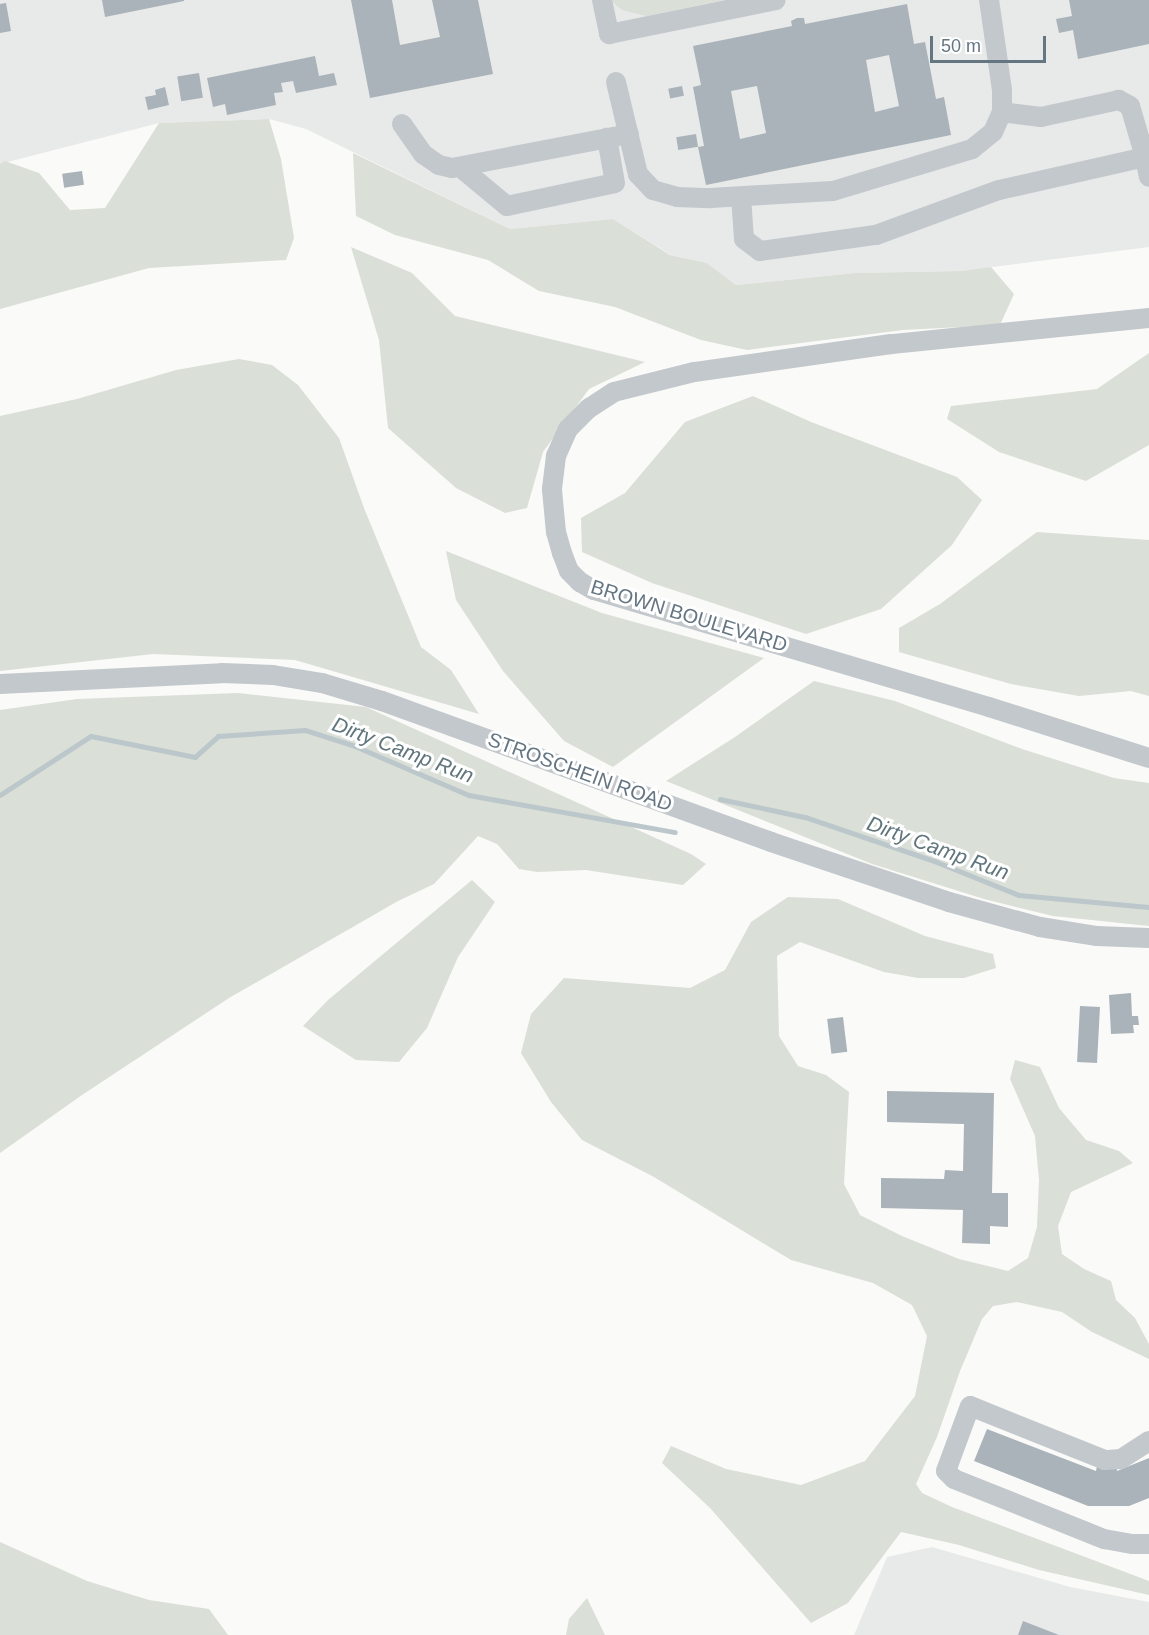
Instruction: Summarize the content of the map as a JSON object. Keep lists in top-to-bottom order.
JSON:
{
  "streets": {
    "street": ["BROWN BOULEVARD", "STROSCHEIN ROAD"]
  },
  "water": ["Dirty Camp Run"],
  "scale_bar": "50 m"
}
